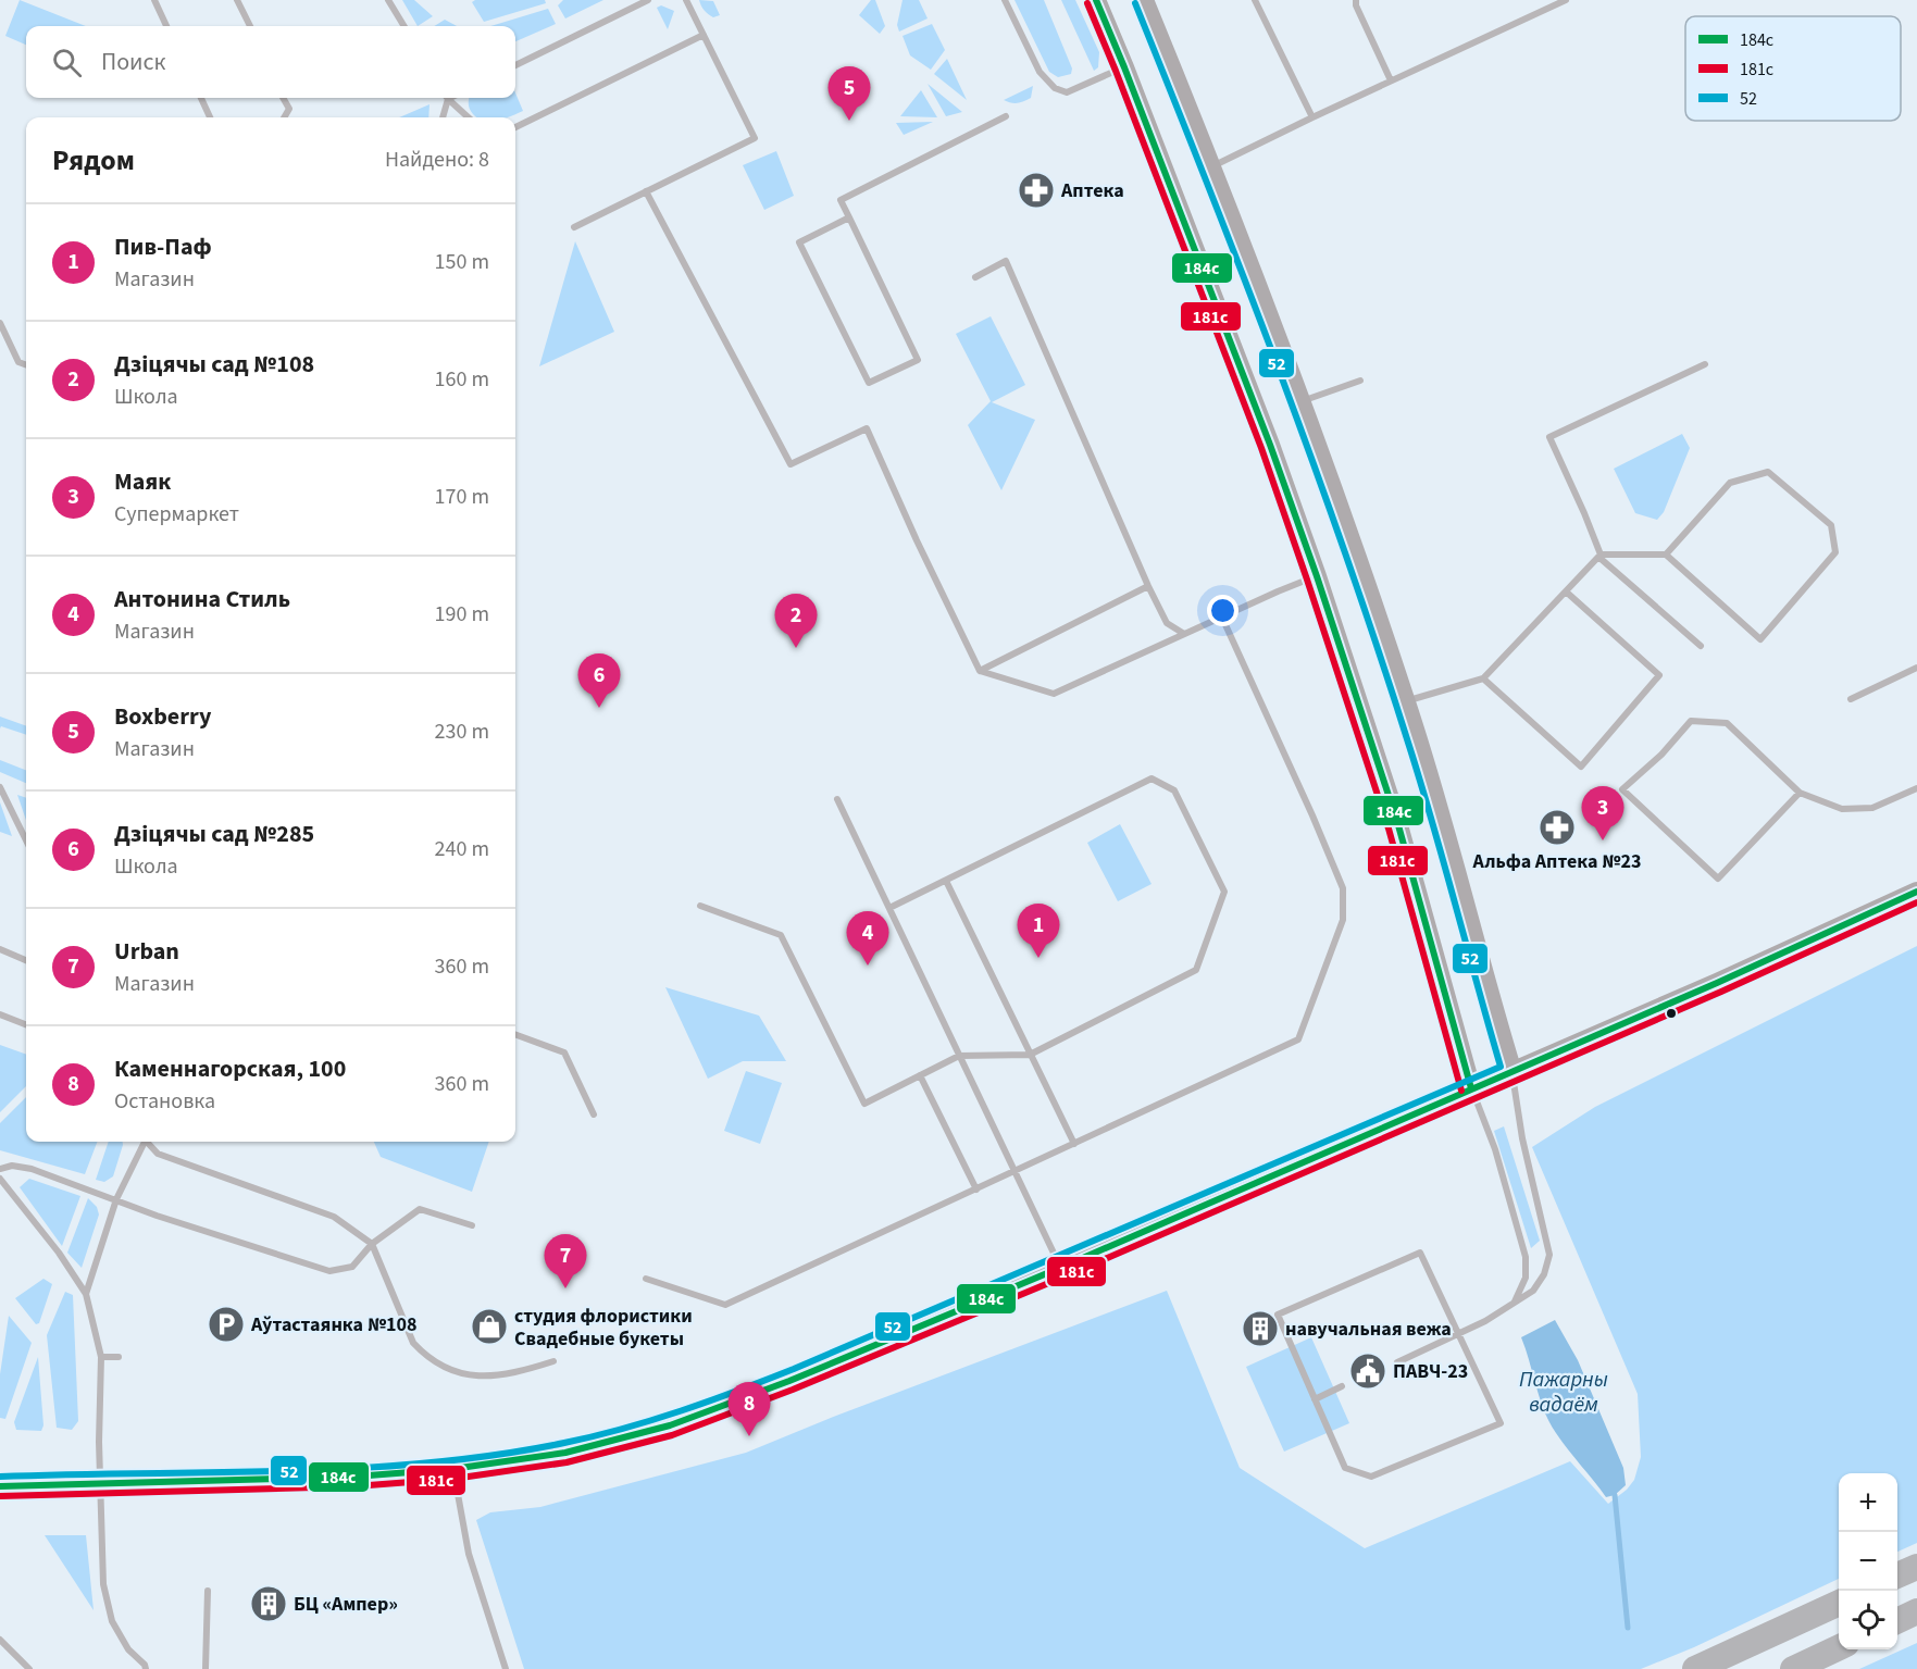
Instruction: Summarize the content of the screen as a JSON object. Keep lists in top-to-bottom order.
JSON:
{
  "water": ["Пажарны вадаём"],
  "places": {
    "pharmacy": ["Аптека", "Альфа Аптека №23"],
    "parking": ["Аўтастаянка №108"],
    "shop": ["студия флористики Свадебные букеты"],
    "building": ["навучальная вежа", "БЦ «Ампер»"],
    "public building": ["ПАВЧ-23"]
  },
  "lines": ["transit line 184с", "transit line 181с", "transit line 52"],
  "legend": ["184с", "181с", "52"],
  "page": {
    "search": "Поиск",
    "pins": [
      "5",
      "2",
      "6",
      "3",
      "1",
      "4",
      "7",
      "8"
    ],
    "heading": ["Рядом", "Найдено: 8"],
    "list": [
      {
        "mark": "1",
        "name": "Пив-Паф",
        "note": "Магазин",
        "value": "150 m"
      },
      {
        "mark": "2",
        "name": "Дзіцячы сад №108",
        "note": "Школа",
        "value": "160 m"
      },
      {
        "mark": "3",
        "name": "Маяк",
        "note": "Супермаркет",
        "value": "170 m"
      },
      {
        "mark": "4",
        "name": "Антонина Стиль",
        "note": "Магазин",
        "value": "190 m"
      },
      {
        "mark": "5",
        "name": "Boxberry",
        "note": "Магазин",
        "value": "230 m"
      },
      {
        "mark": "6",
        "name": "Дзіцячы сад №285",
        "note": "Школа",
        "value": "240 m"
      },
      {
        "mark": "7",
        "name": "Urban",
        "note": "Магазин",
        "value": "360 m"
      },
      {
        "mark": "8",
        "name": "Каменнагорская, 100",
        "note": "Остановка",
        "value": "360 m"
      }
    ],
    "map_buttons": ["+", "−"]
  }
}
